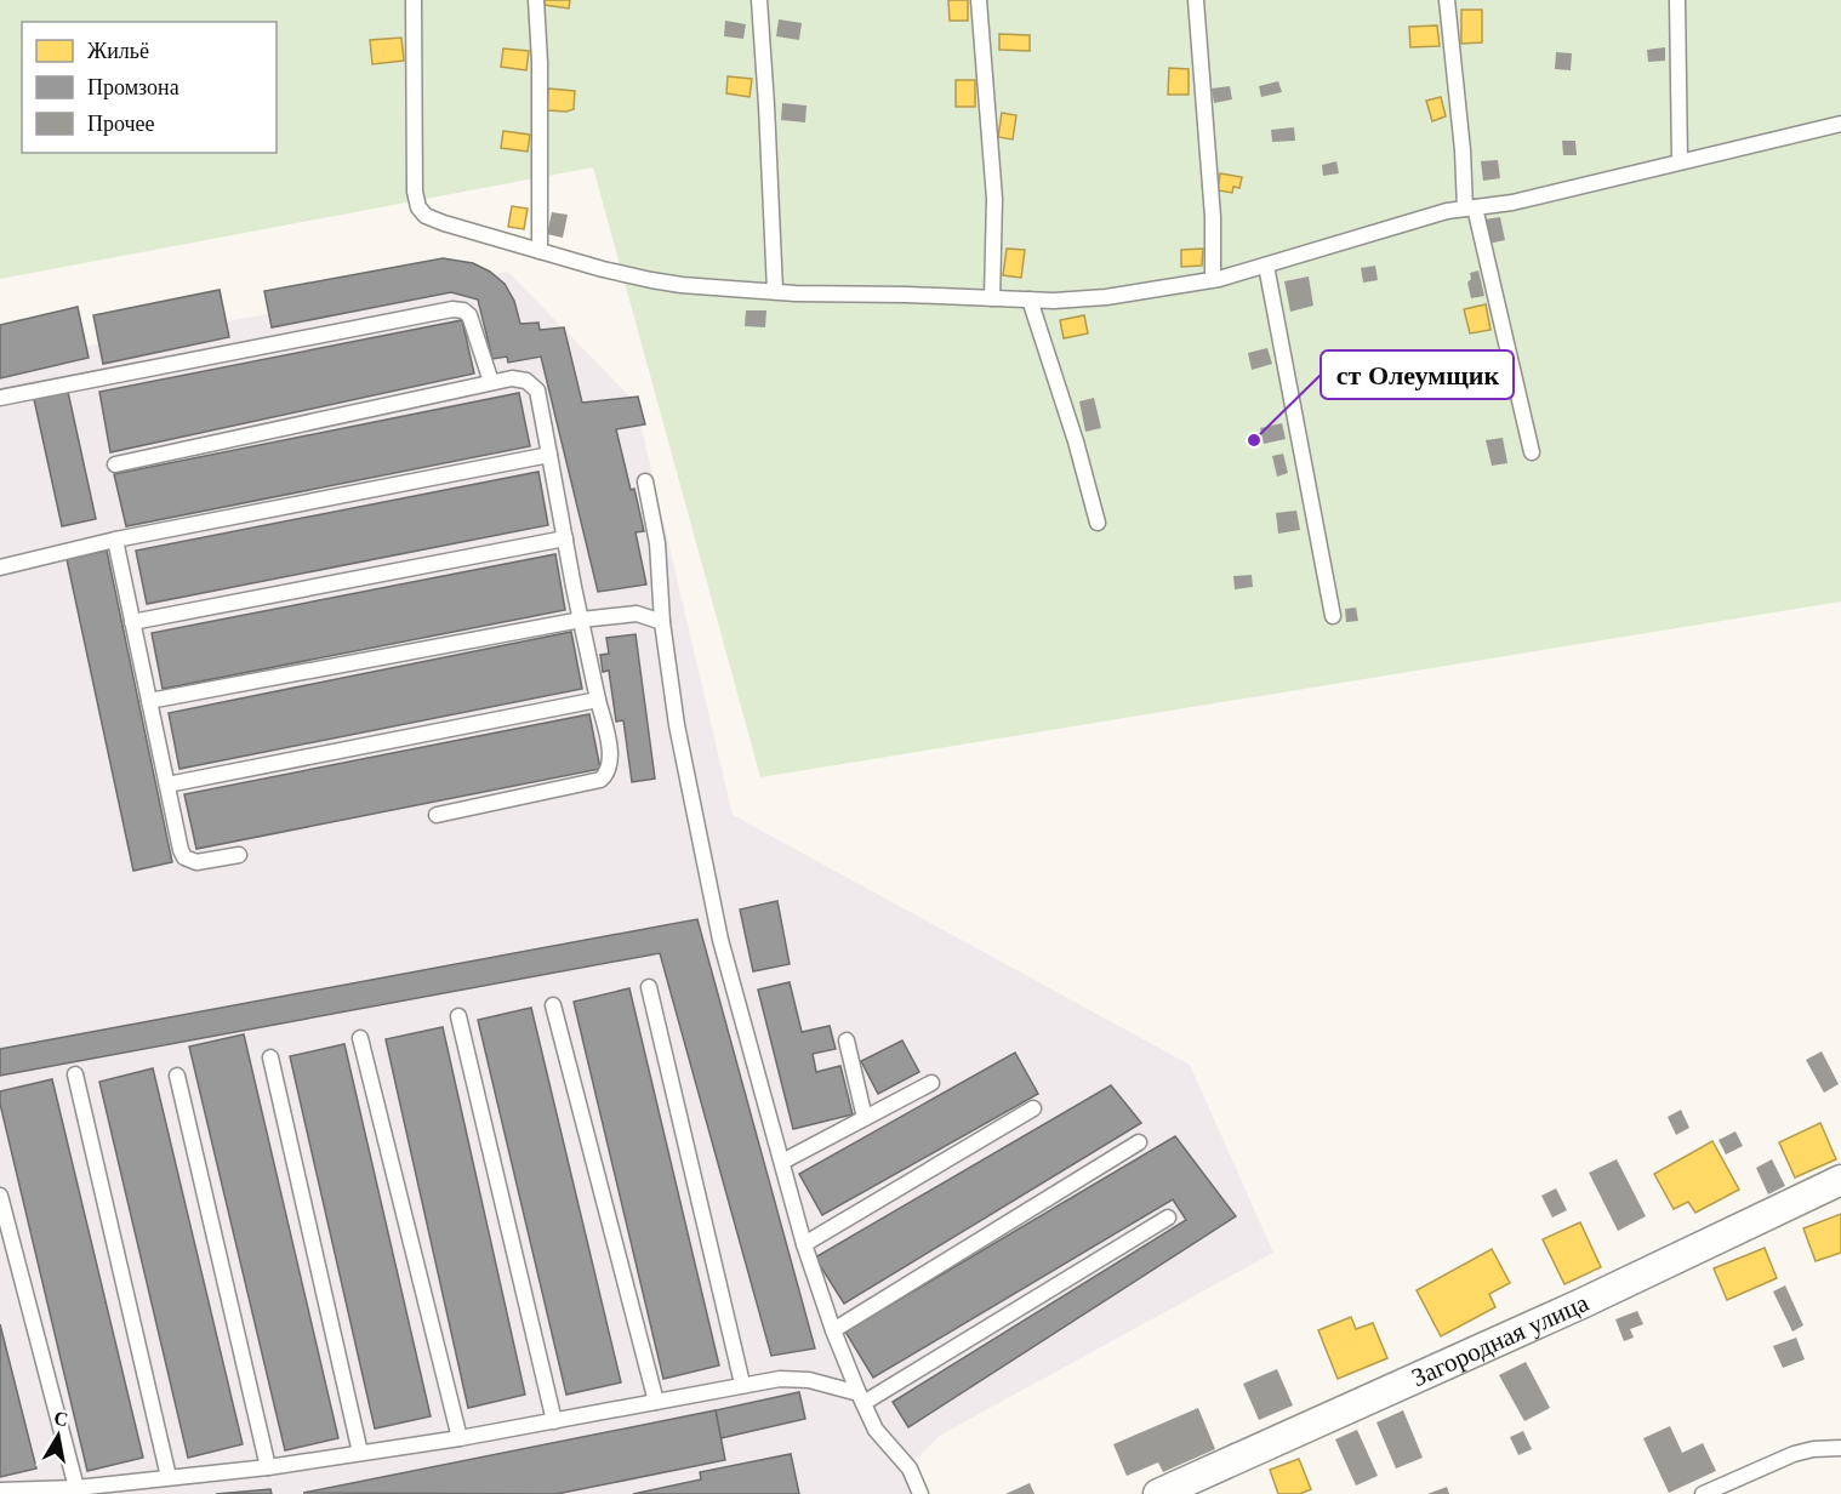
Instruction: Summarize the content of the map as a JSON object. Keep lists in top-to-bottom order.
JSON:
{
  "streets": {
    "street": ["Загородная улица"]
  },
  "places": ["ст Олеумщик"],
  "legend": ["Жильё", "Промзона", "Прочее"],
  "north": "top"
}
